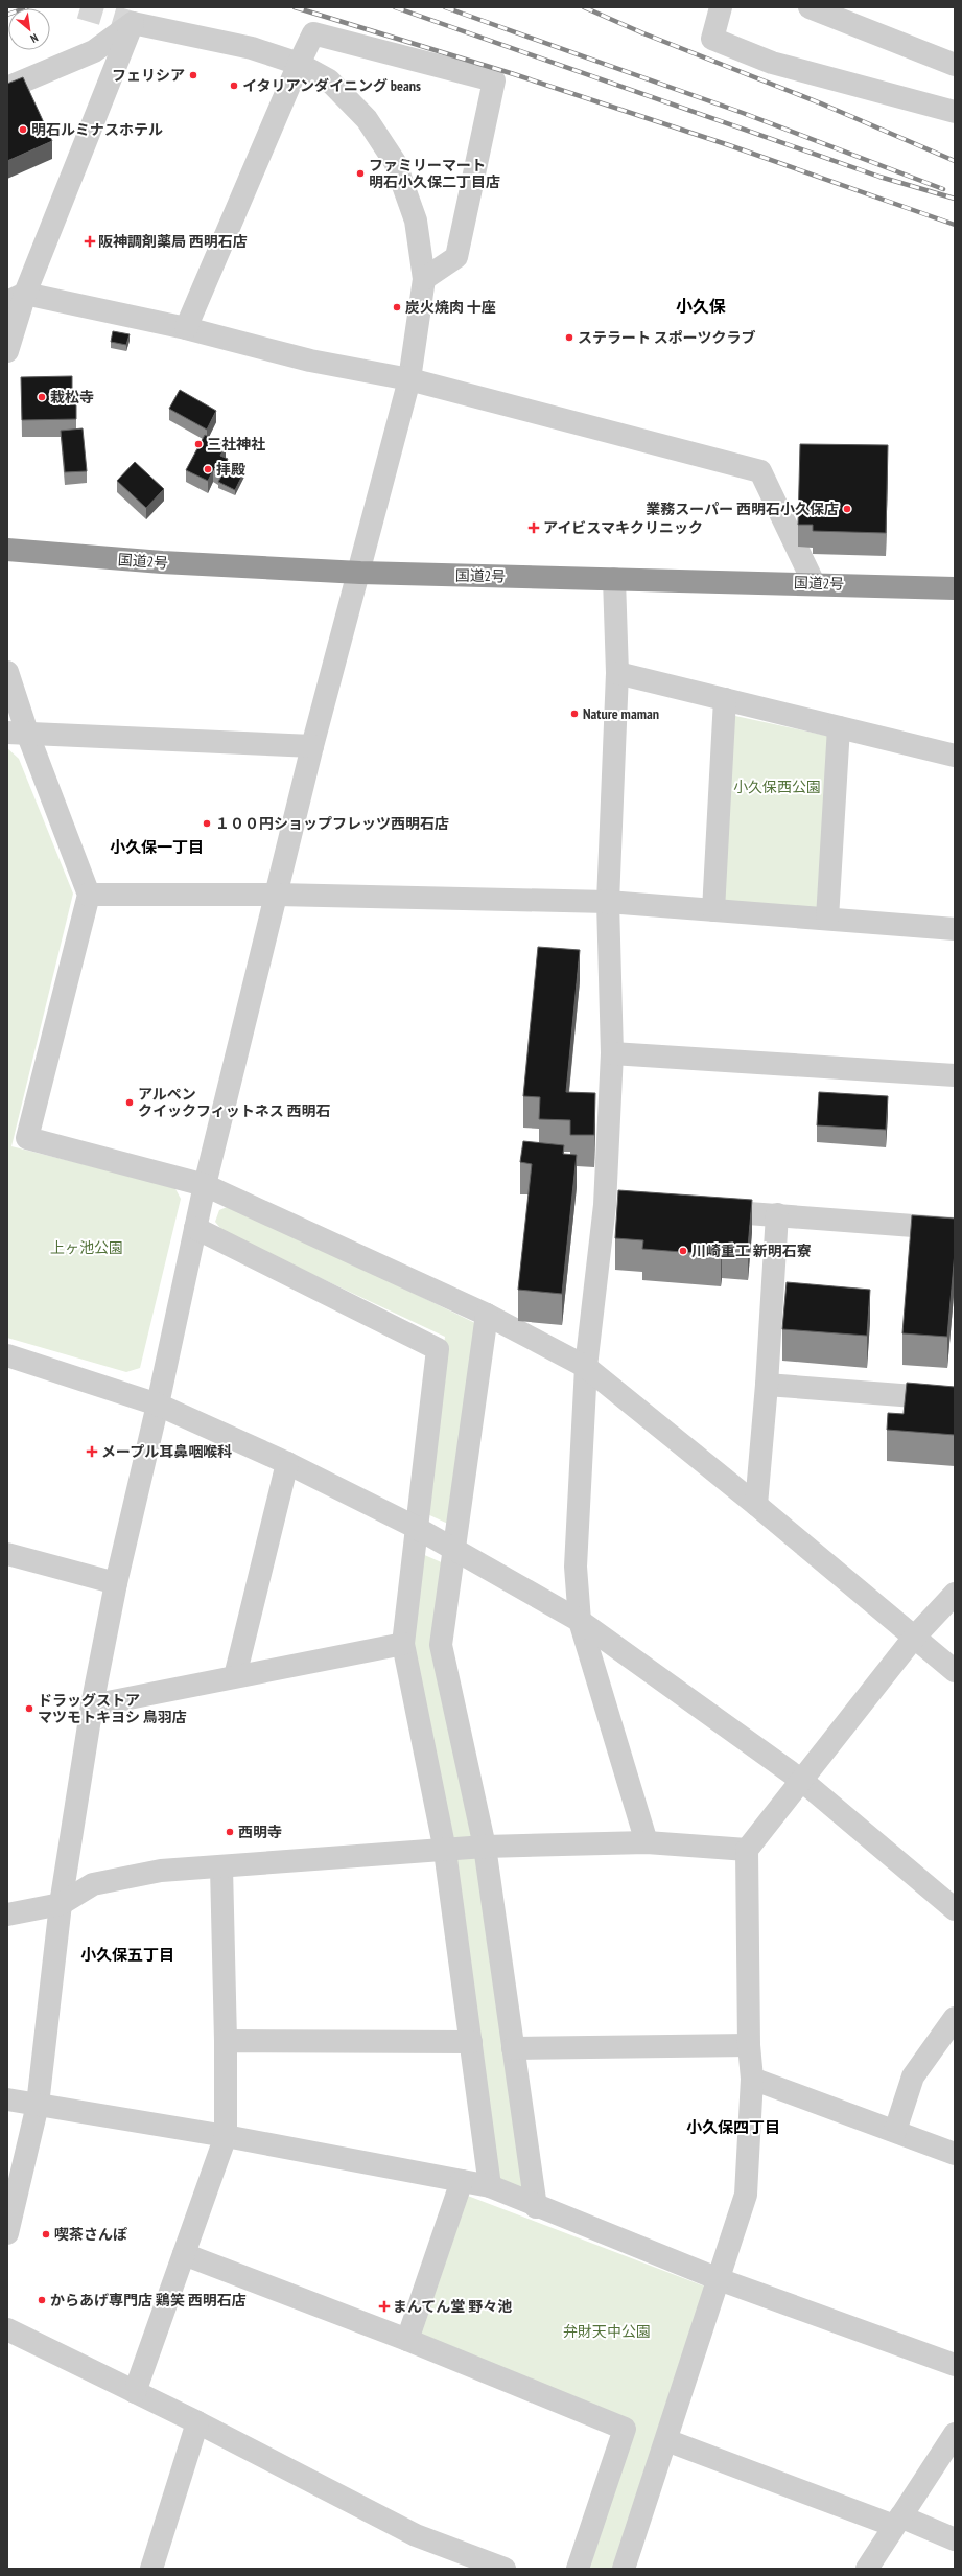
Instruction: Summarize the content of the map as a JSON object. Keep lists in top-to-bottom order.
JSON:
{
  "streets": {
    "highway": ["国道2号"]
  },
  "districts": [
    "小久保",
    "小久保一丁目",
    "小久保五丁目",
    "小久保四丁目"
  ],
  "parks": ["小久保西公園", "上ヶ池公園", "弁財天中公園"],
  "places": {
    "other": [
      "フェリシア",
      "イタリアンダイニング beans",
      "明石ルミナスホテル",
      "ファミリーマート 明石小久保二丁目店",
      "炭火焼肉 十座",
      "ステラート スポーツクラブ",
      "栽松寺",
      "三社神社",
      "拝殿",
      "業務スーパー 西明石小久保店",
      "Nature maman",
      "１００円ショップフレッツ西明石店",
      "アルペン クイックフィットネス 西明石",
      "川崎重工 新明石寮",
      "ドラッグストア マツモトキヨシ 鳥羽店",
      "西明寺",
      "喫茶さんぽ",
      "からあげ専門店 鶏笑 西明石店"
    ],
    "health": [
      "阪神調剤薬局 西明石店",
      "アイビスマキクリニック",
      "メープル耳鼻咽喉科",
      "まんてん堂 野々池"
    ]
  },
  "north": "bottom right"
}
